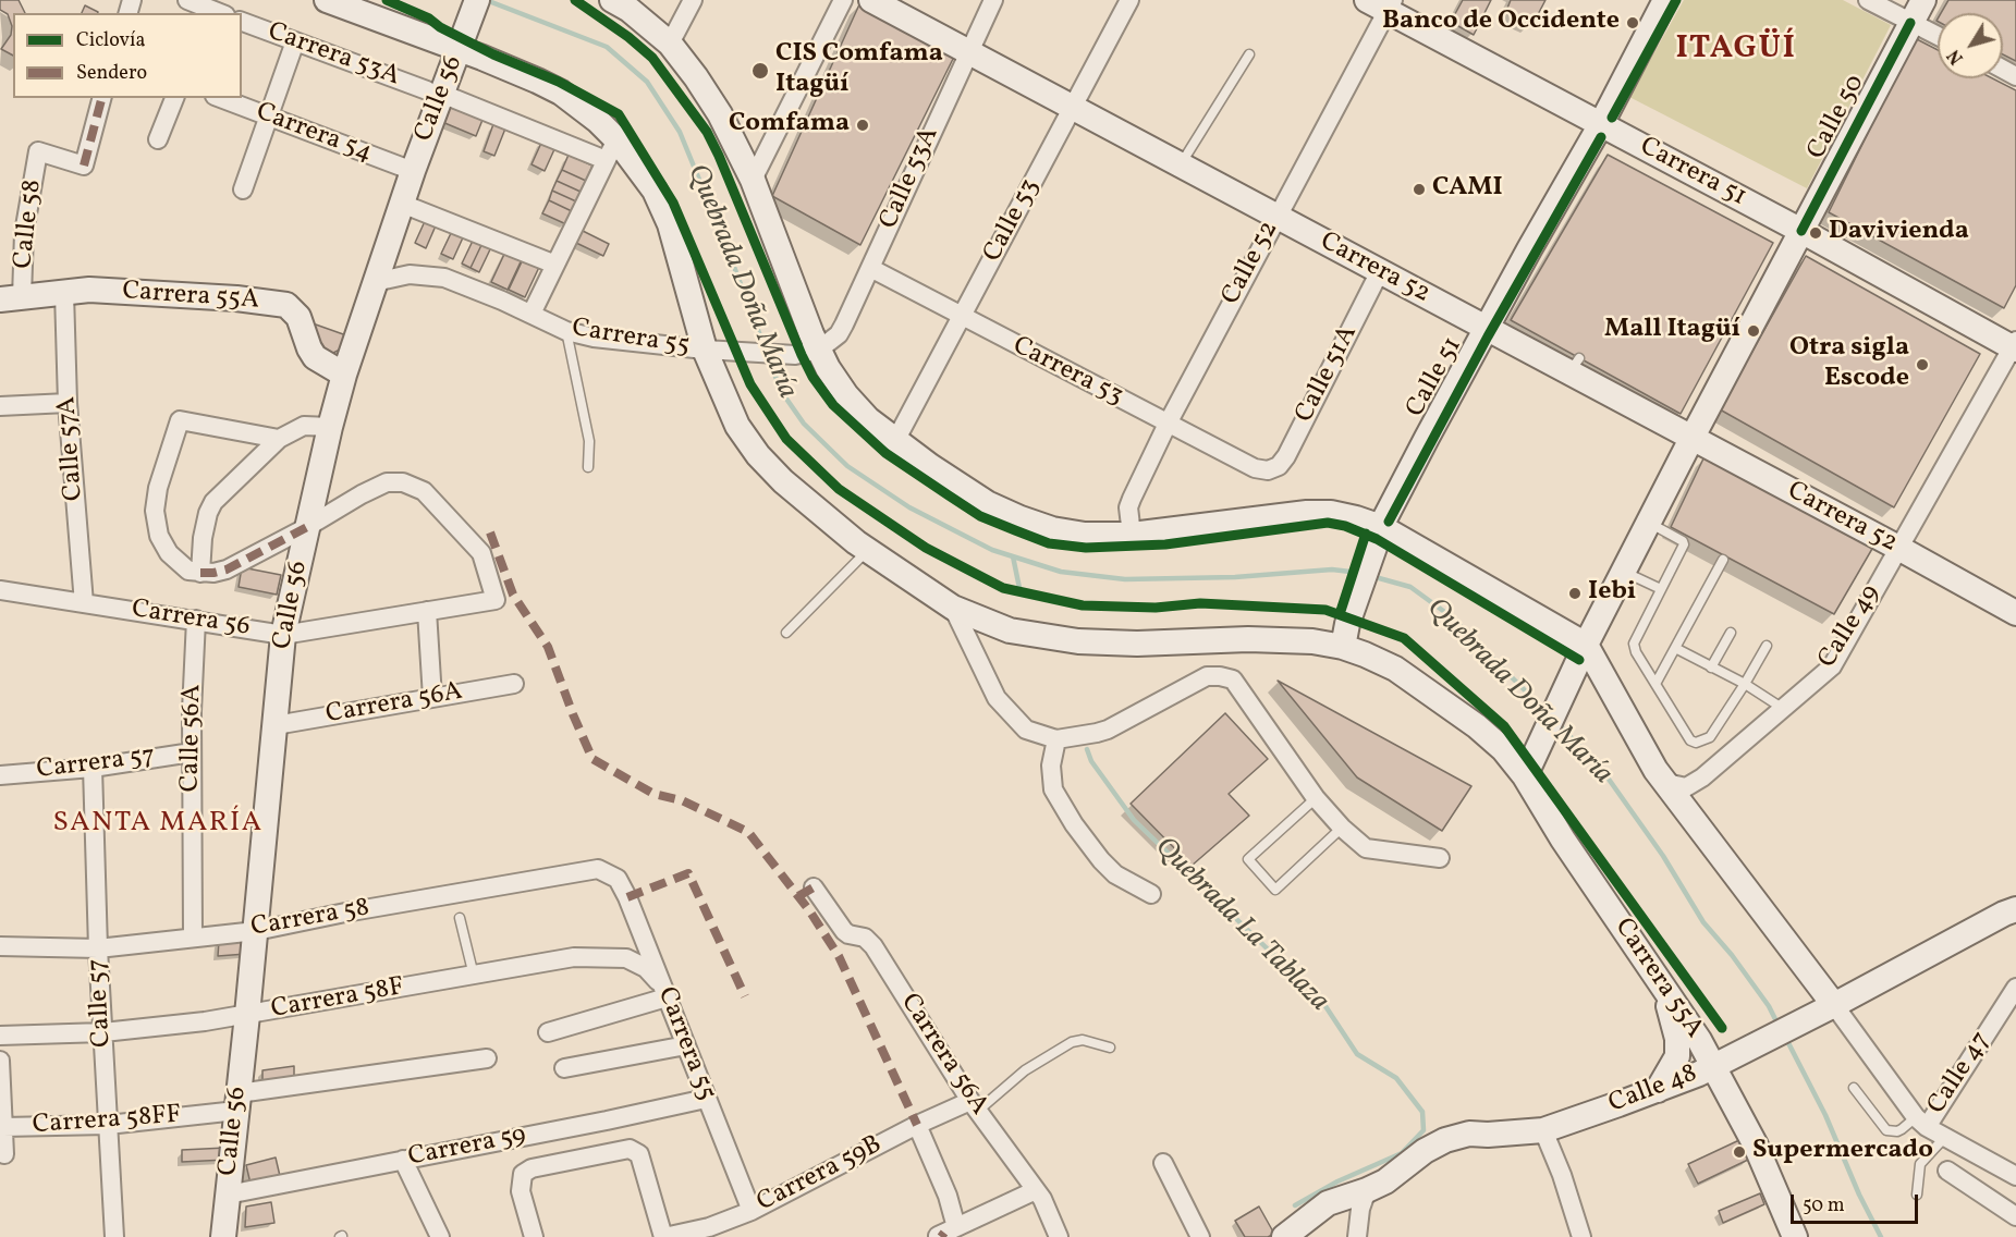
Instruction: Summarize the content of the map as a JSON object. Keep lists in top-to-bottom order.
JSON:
{
  "streets": {
    "street": [
      "Carrera 53A",
      "Calle 56",
      "Calle 50",
      "Carrera 54",
      "Carrera 51",
      "Calle 53A",
      "Calle 53",
      "Calle 58",
      "Calle 52",
      "Carrera 52",
      "Carrera 55A",
      "Carrera 55",
      "Carrera 53",
      "Calle 51A",
      "Calle 51",
      "Calle 57A",
      "Carrera 56",
      "Calle 49",
      "Carrera 56A",
      "Calle 56A",
      "Carrera 57",
      "Carrera 58",
      "Carrera 58F",
      "Calle 57",
      "Calle 47",
      "Calle 48",
      "Carrera 58FF",
      "Carrera 59",
      "Carrera 59B"
    ]
  },
  "crossings": [
    ["Calle 56", "Carrera 54"],
    ["Calle 56", "Carrera 55A"],
    ["Calle 56", "Carrera 55"],
    ["Calle 56", "Carrera 56"],
    ["Calle 56", "Carrera 56A"],
    ["Calle 56", "Carrera 58"],
    ["Calle 56", "Carrera 58F"],
    ["Calle 56", "Carrera 58FF"],
    ["Calle 56", "Carrera 59"],
    ["Calle 50", "Carrera 51"],
    ["Calle 50", "Carrera 52"],
    ["Calle 50", "Carrera 55A"],
    ["Carrera 51", "Calle 52"],
    ["Carrera 51", "Calle 51"],
    ["Carrera 51", "Calle 49"],
    ["Calle 53A", "Carrera 52"],
    ["Calle 53A", "Carrera 55"],
    ["Calle 53A", "Carrera 53"],
    ["Calle 53", "Carrera 52"],
    ["Calle 53", "Carrera 53"],
    ["Calle 58", "Carrera 55A"],
    ["Calle 52", "Carrera 52"],
    ["Calle 52", "Carrera 53"],
    ["Carrera 52", "Calle 51A"],
    ["Carrera 52", "Calle 51"],
    ["Carrera 52", "Calle 49"],
    ["Carrera 55A", "Carrera 55"],
    ["Carrera 55A", "Calle 51"],
    ["Carrera 55A", "Calle 57A"],
    ["Carrera 55A", "Calle 48"],
    ["Carrera 55", "Carrera 58"],
    ["Carrera 55", "Carrera 58F"],
    ["Carrera 55", "Carrera 59"],
    ["Carrera 55", "Carrera 59B"],
    ["Carrera 53", "Calle 51A"],
    ["Calle 57A", "Carrera 56"],
    ["Carrera 56", "Calle 56A"],
    ["Carrera 56A", "Carrera 59B"],
    ["Calle 56A", "Carrera 57"],
    ["Calle 56A", "Carrera 58"],
    ["Carrera 57", "Calle 57"],
    ["Carrera 58", "Calle 57"],
    ["Carrera 58F", "Calle 57"],
    ["Calle 57", "Carrera 58FF"]
  ],
  "districts": ["ITAGÜÍ", "SANTA MARÍA"],
  "water": ["Quebrada Doña María", "Quebrada La Tablaza"],
  "places": [
    "Banco de Occidente",
    "CIS Comfama Itagüí",
    "Comfama",
    "CAMI",
    "Davivienda",
    "Mall Itagüí",
    "Otra sigla Escode",
    "Iebi",
    "Supermercado"
  ],
  "legend": ["Ciclovía", "Sendero"],
  "scale_bar": "50 m",
  "north": "bottom left"
}
